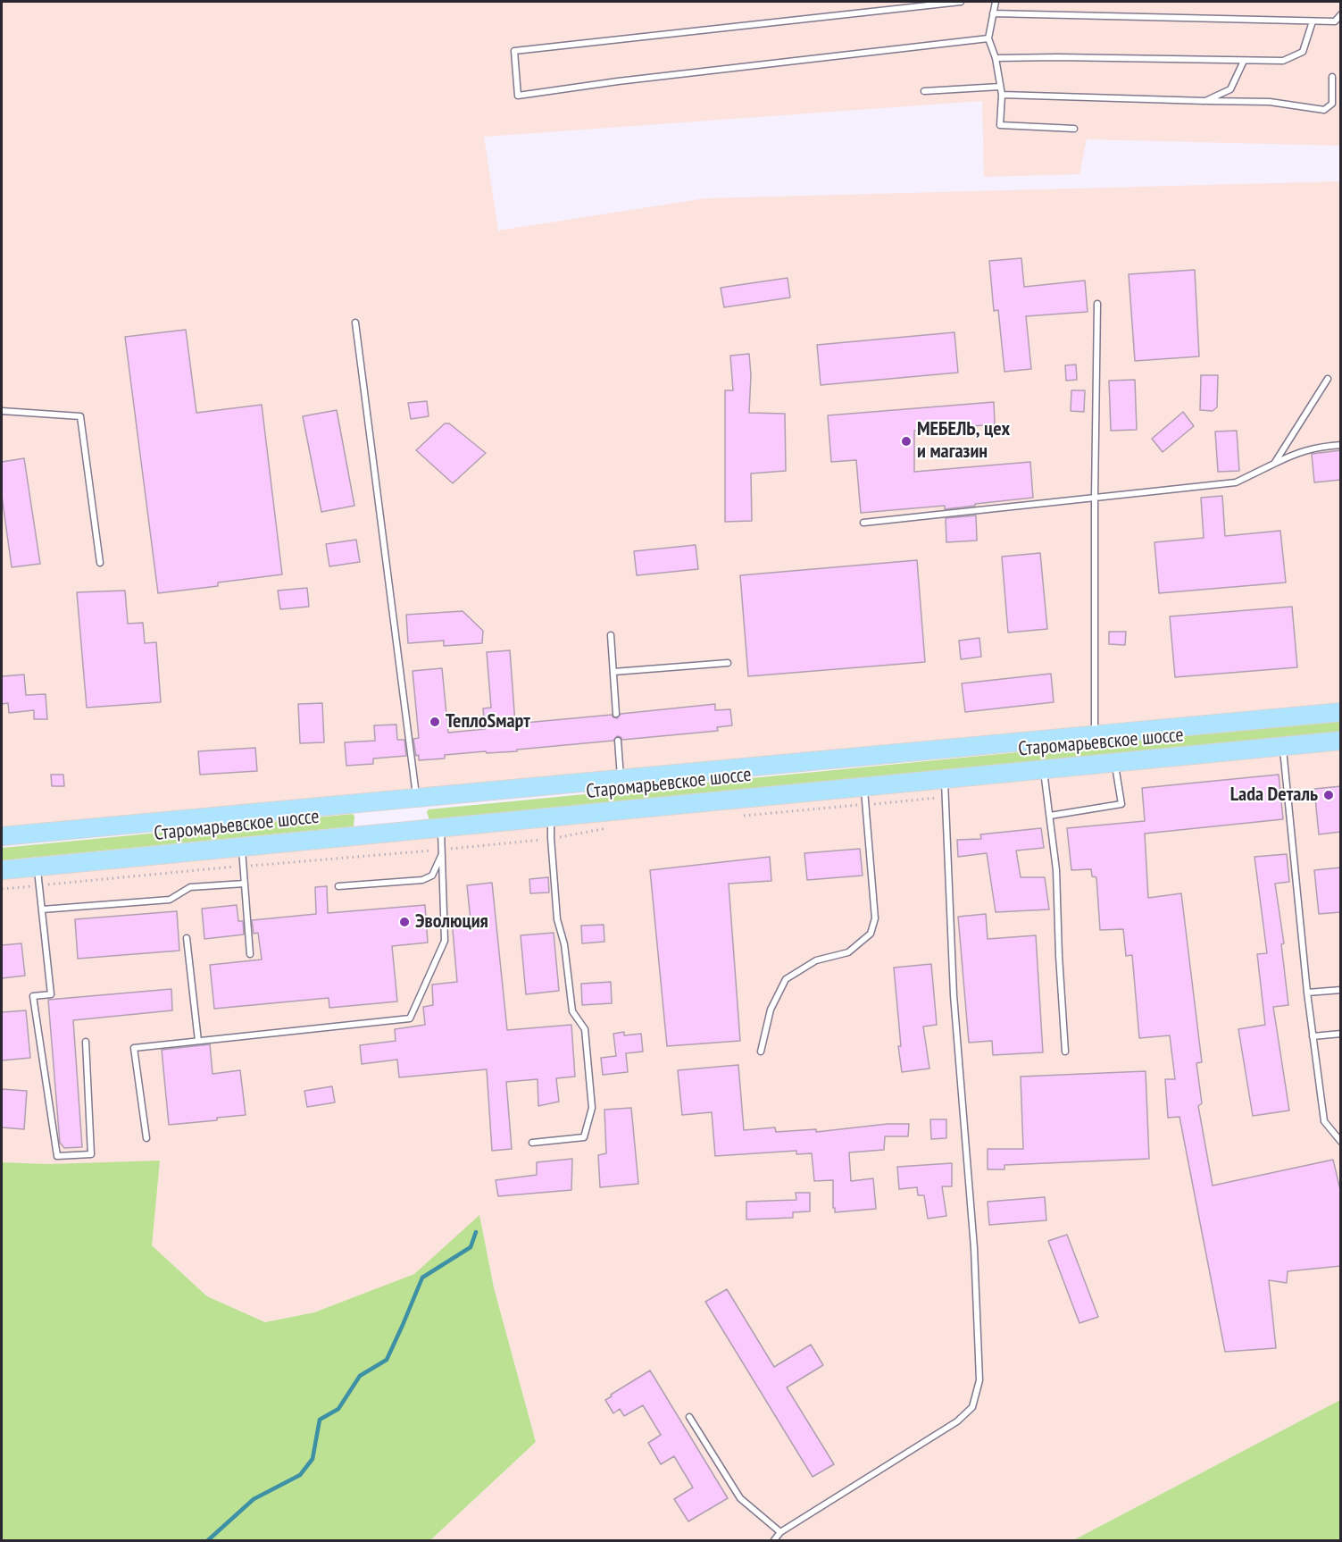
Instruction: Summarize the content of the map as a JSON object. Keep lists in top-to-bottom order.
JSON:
{
  "streets": {
    "main road": ["Старомарьевское шоссе"]
  },
  "places": [
    "МЕБЕЛЬ, цех и магазин",
    "ТеплоSмарт",
    "Lada Dеталь",
    "Эволюция"
  ]
}
